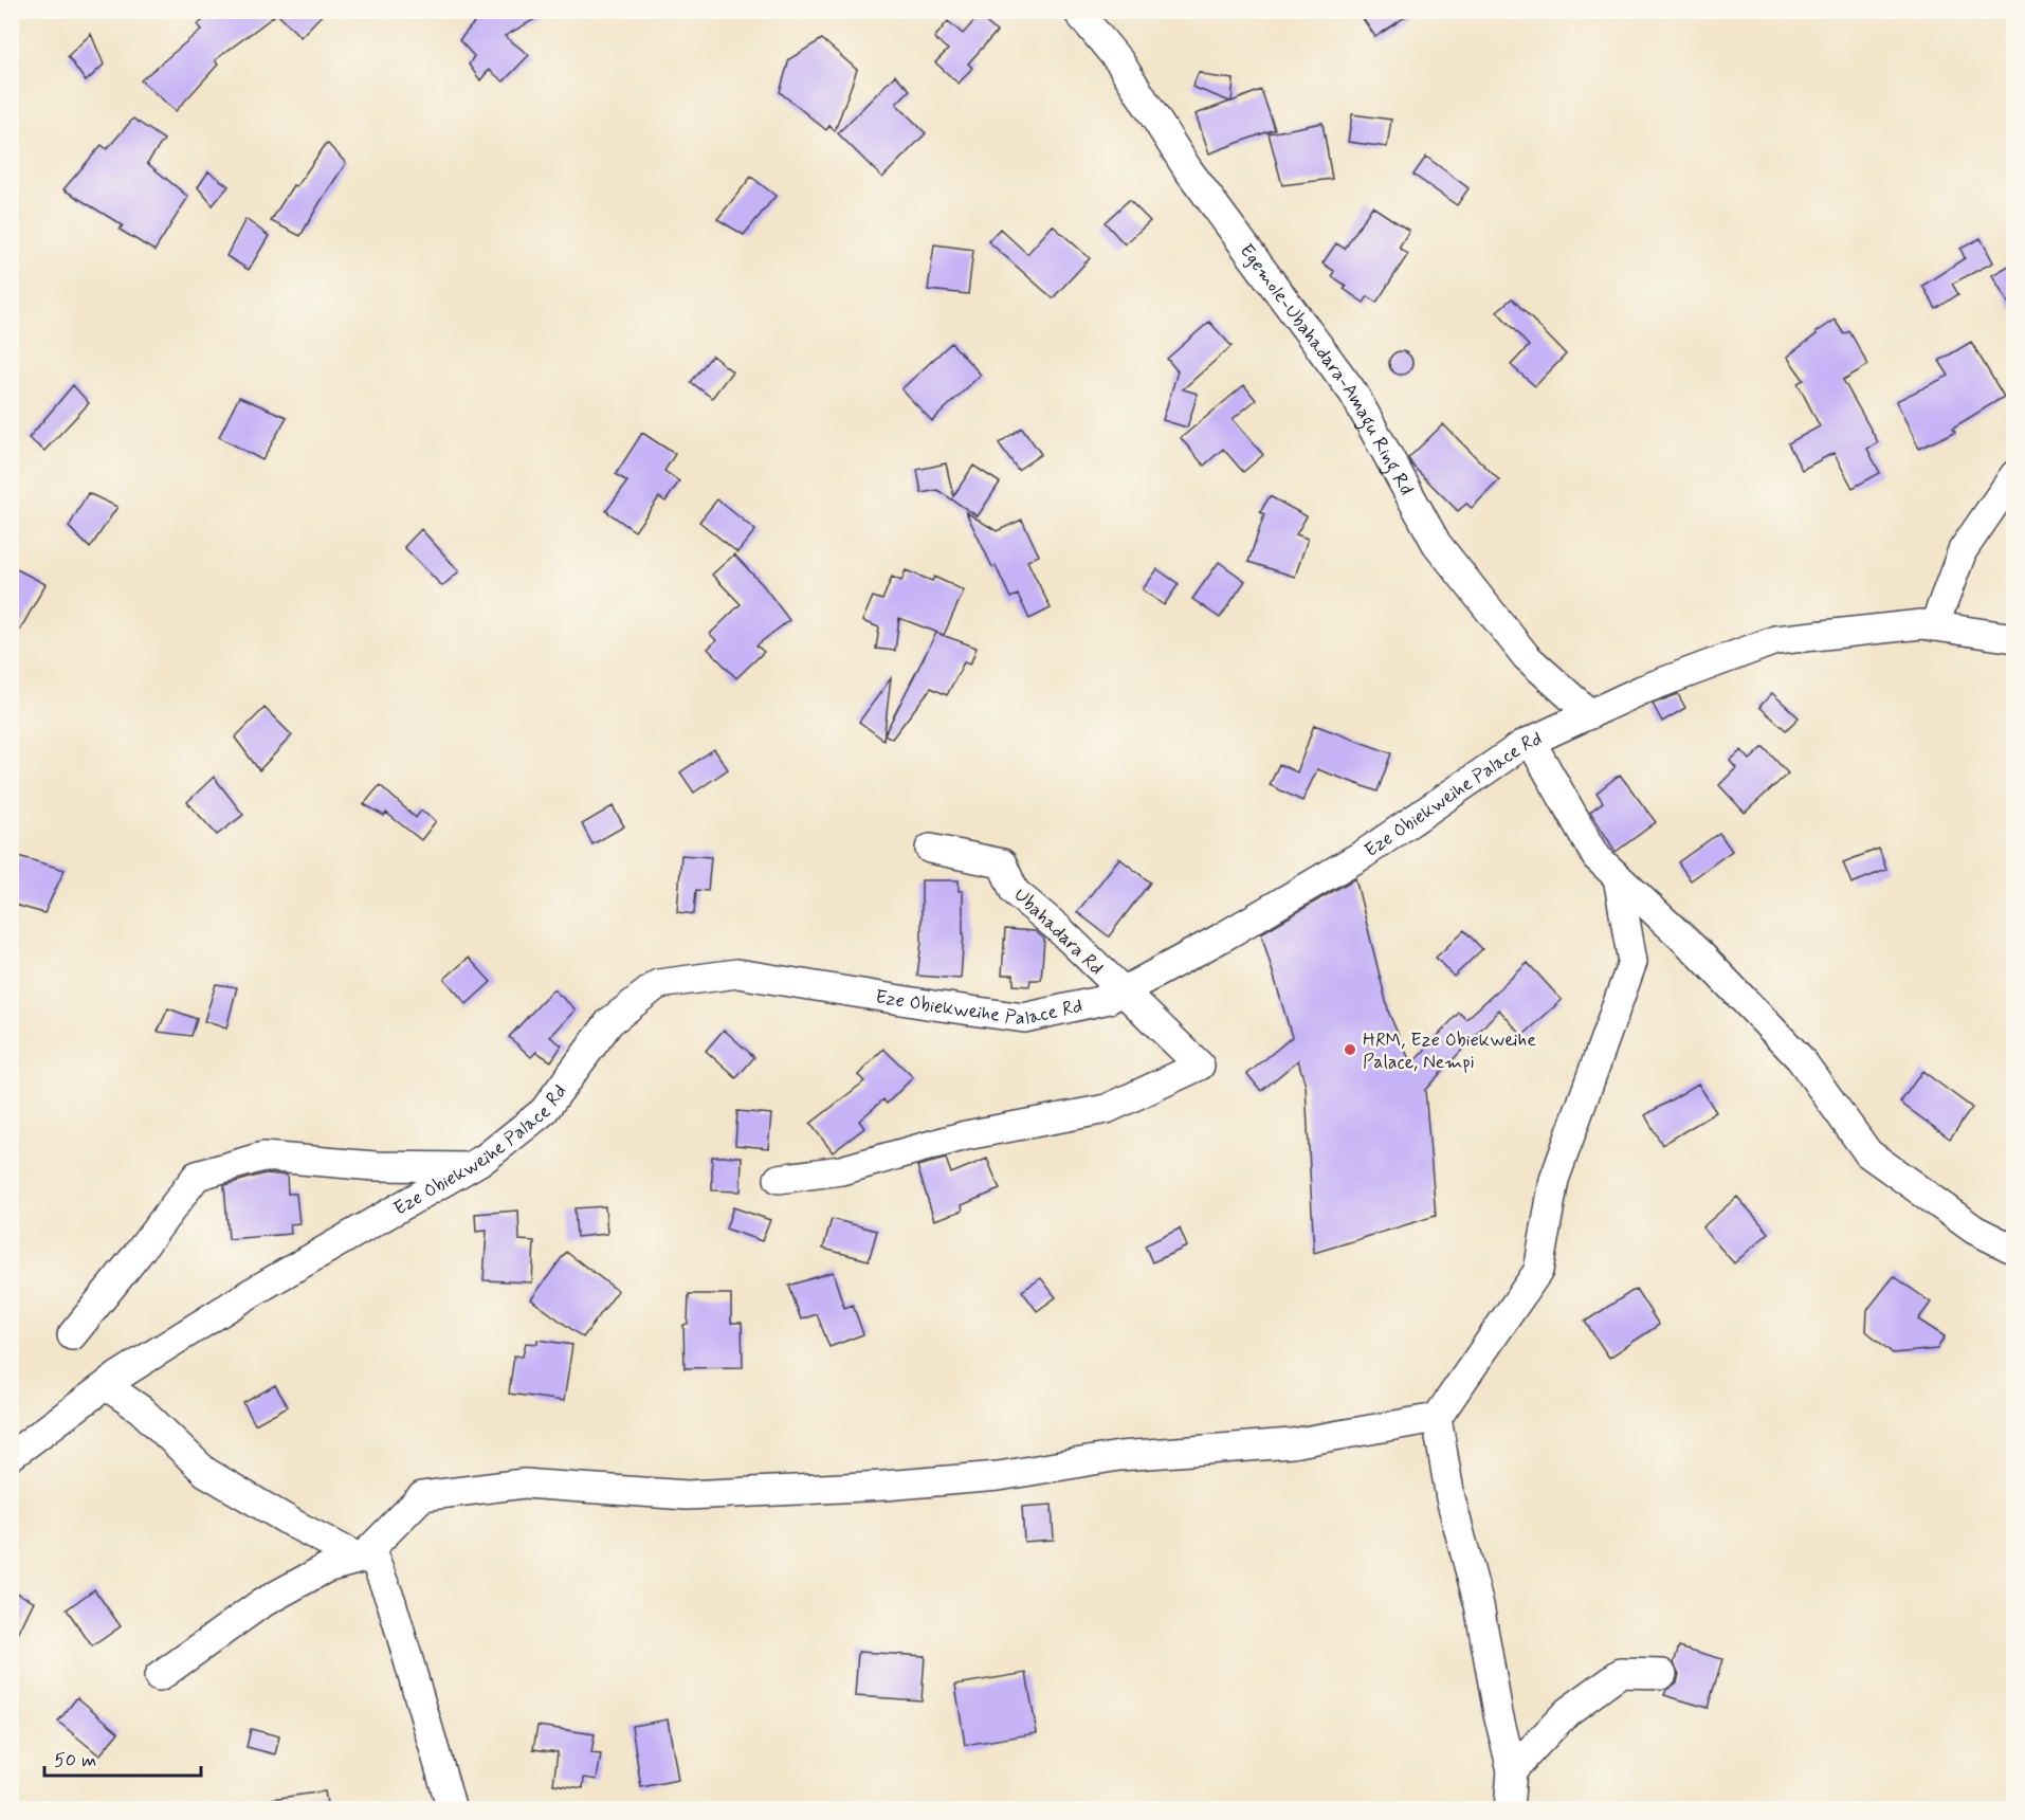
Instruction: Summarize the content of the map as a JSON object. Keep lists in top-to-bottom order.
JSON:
{
  "streets": {
    "street": ["Egemole-Ubahadara-Amagu Ring Rd", "Eze Obiekweihe Palace Rd", "Ubahadara Rd"]
  },
  "crossings": [
    ["Egemole-Ubahadara-Amagu Ring Rd", "Eze Obiekweihe Palace Rd"],
    ["Eze Obiekweihe Palace Rd", "Ubahadara Rd"]
  ],
  "places": ["HRM, Eze Obiekweihe Palace, Nempi"],
  "scale_bar": "50 m"
}
